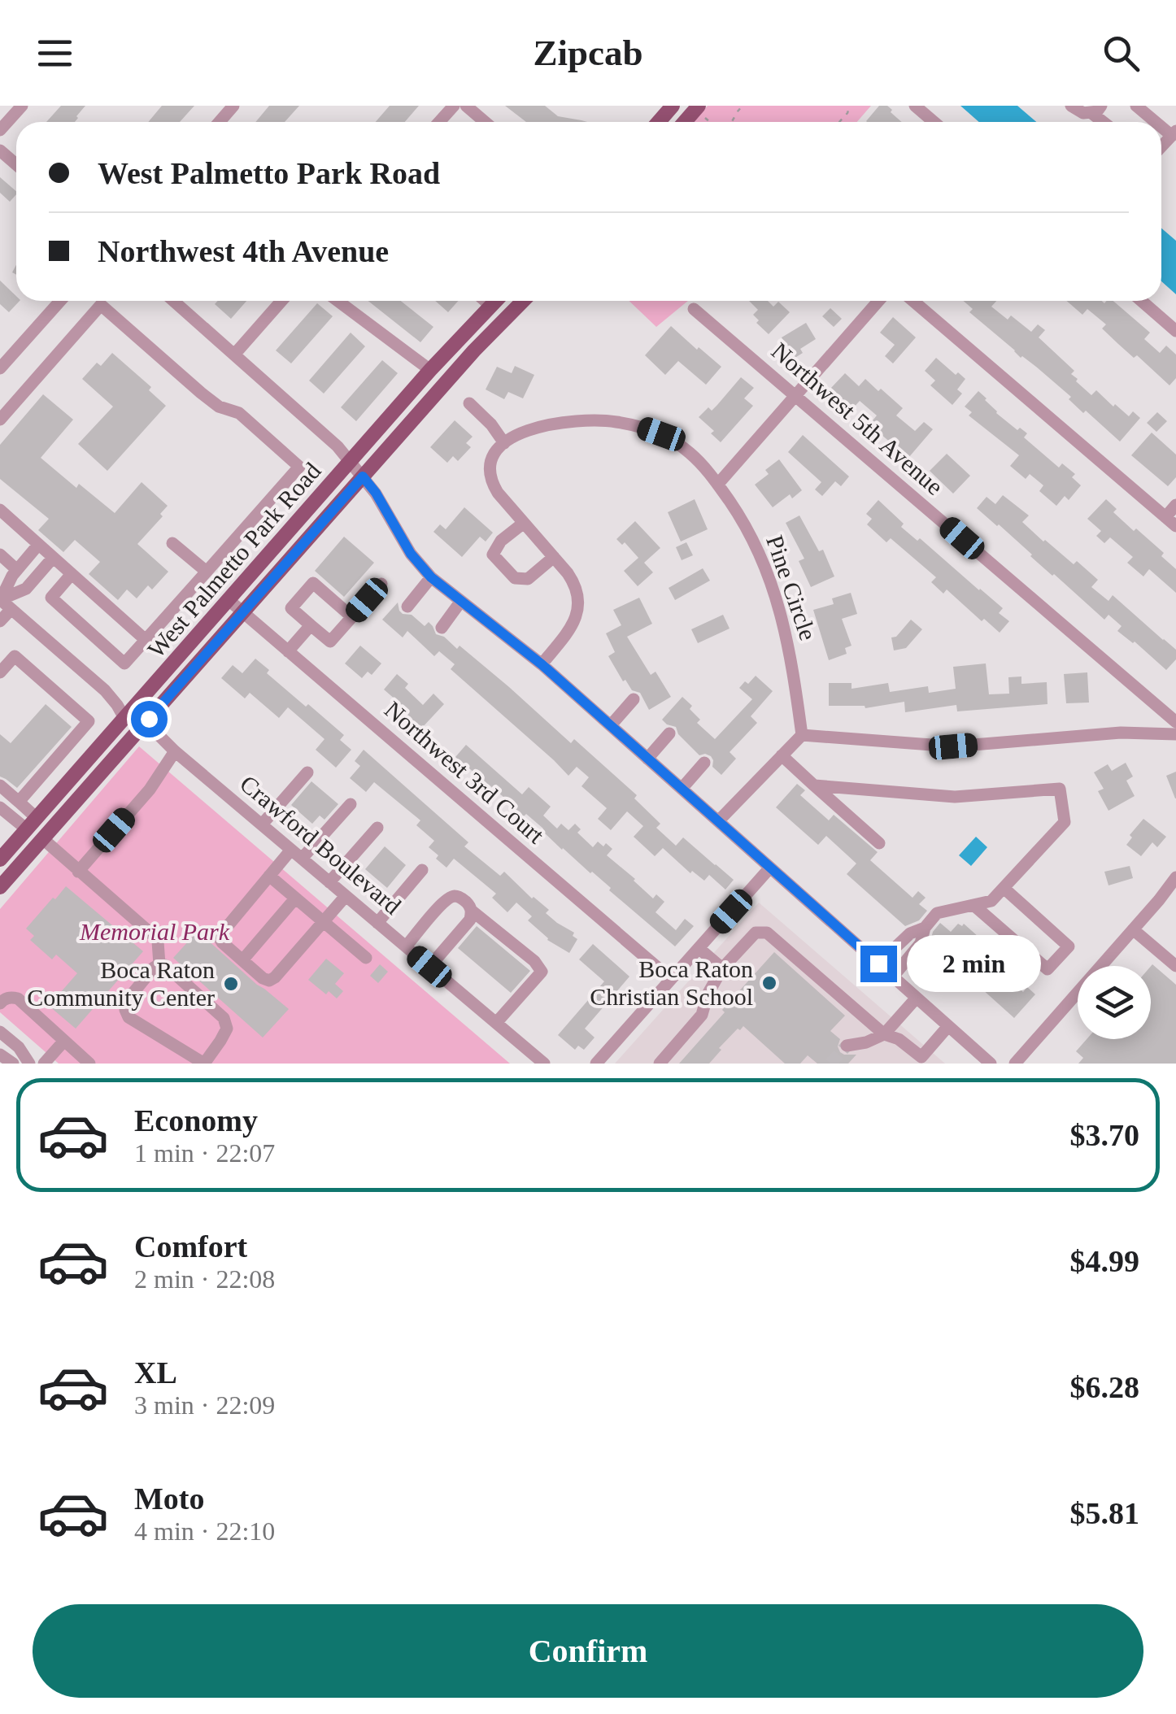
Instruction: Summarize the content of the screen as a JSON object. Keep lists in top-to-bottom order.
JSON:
{
  "streets": {
    "main road": ["West Palmetto Park Road"],
    "street": [
      "Northwest 5th Avenue",
      "Pine Circle",
      "Northwest 3rd Court",
      "Crawford Boulevard"
    ]
  },
  "crossings": [
    ["West Palmetto Park Road", "Northwest 3rd Court"],
    ["West Palmetto Park Road", "Crawford Boulevard"]
  ],
  "parks": ["Memorial Park"],
  "places": ["Boca Raton Christian School", "Boca Raton Community Center"],
  "page": {
    "header": "Zipcab",
    "banner": ["West Palmetto Park Road", "Northwest 4th Avenue"],
    "bubble": "2 min",
    "list": [
      {
        "name": "Economy",
        "note": "1 min · 22:07",
        "value": "$3.70"
      },
      {
        "name": "Comfort",
        "note": "2 min · 22:08",
        "value": "$4.99"
      },
      {
        "name": "XL",
        "note": "3 min · 22:09",
        "value": "$6.28"
      },
      {
        "name": "Moto",
        "note": "4 min · 22:10",
        "value": "$5.81"
      }
    ],
    "buttons": "Confirm"
  }
}
